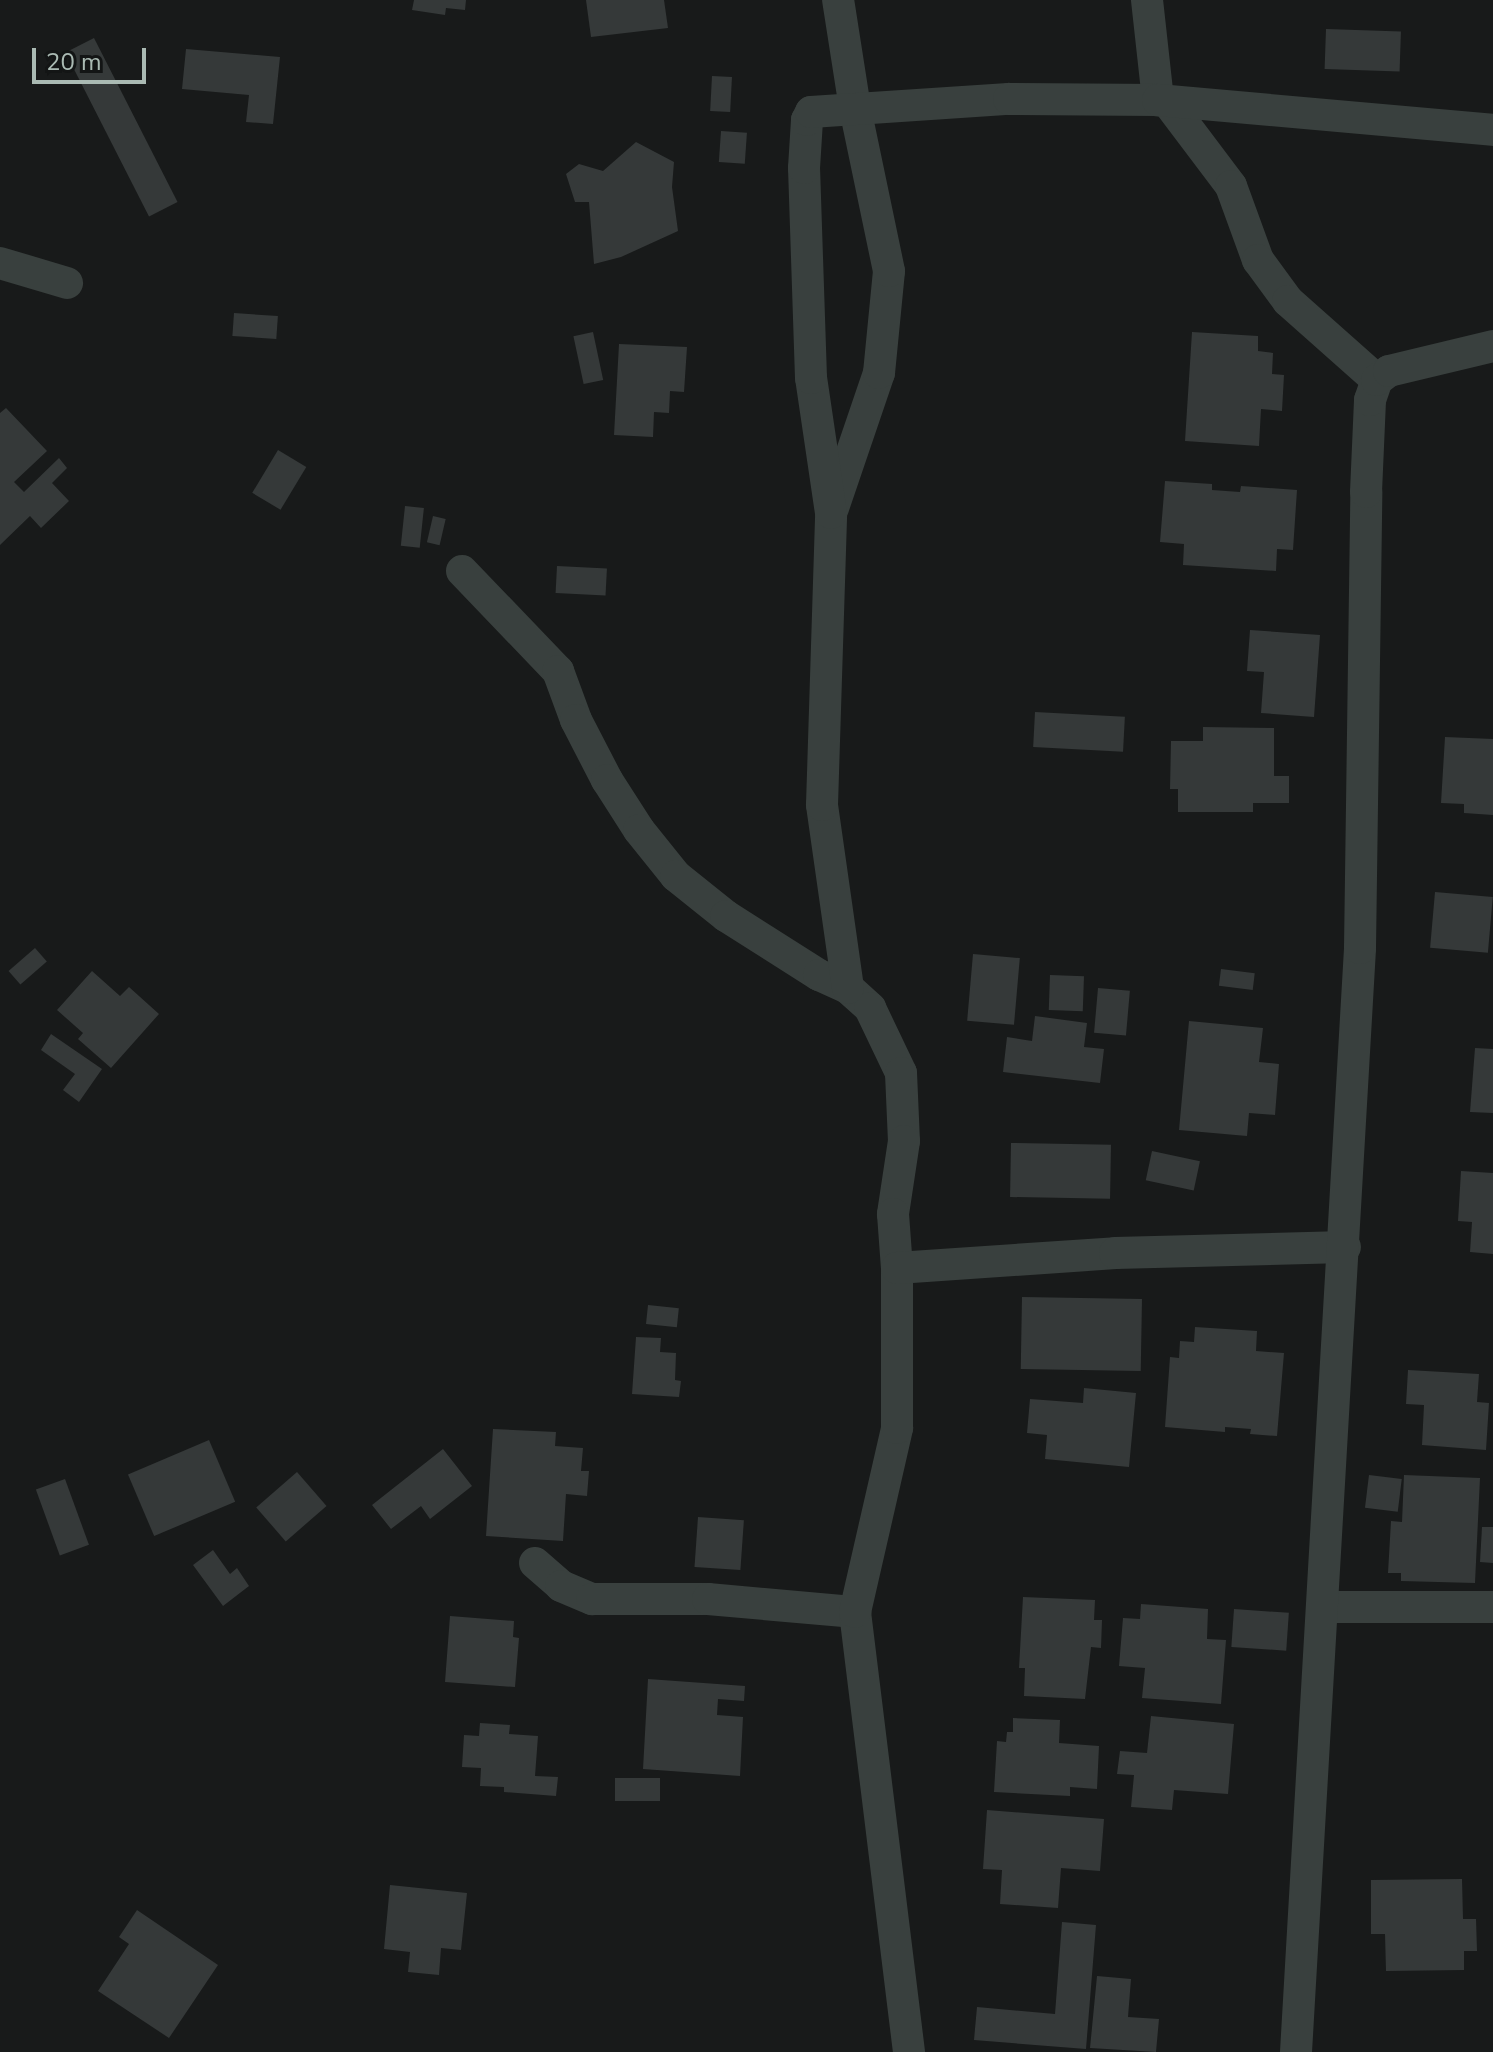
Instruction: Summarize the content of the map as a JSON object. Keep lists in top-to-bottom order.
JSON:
{
  "scale_bar": "20 m"
}
